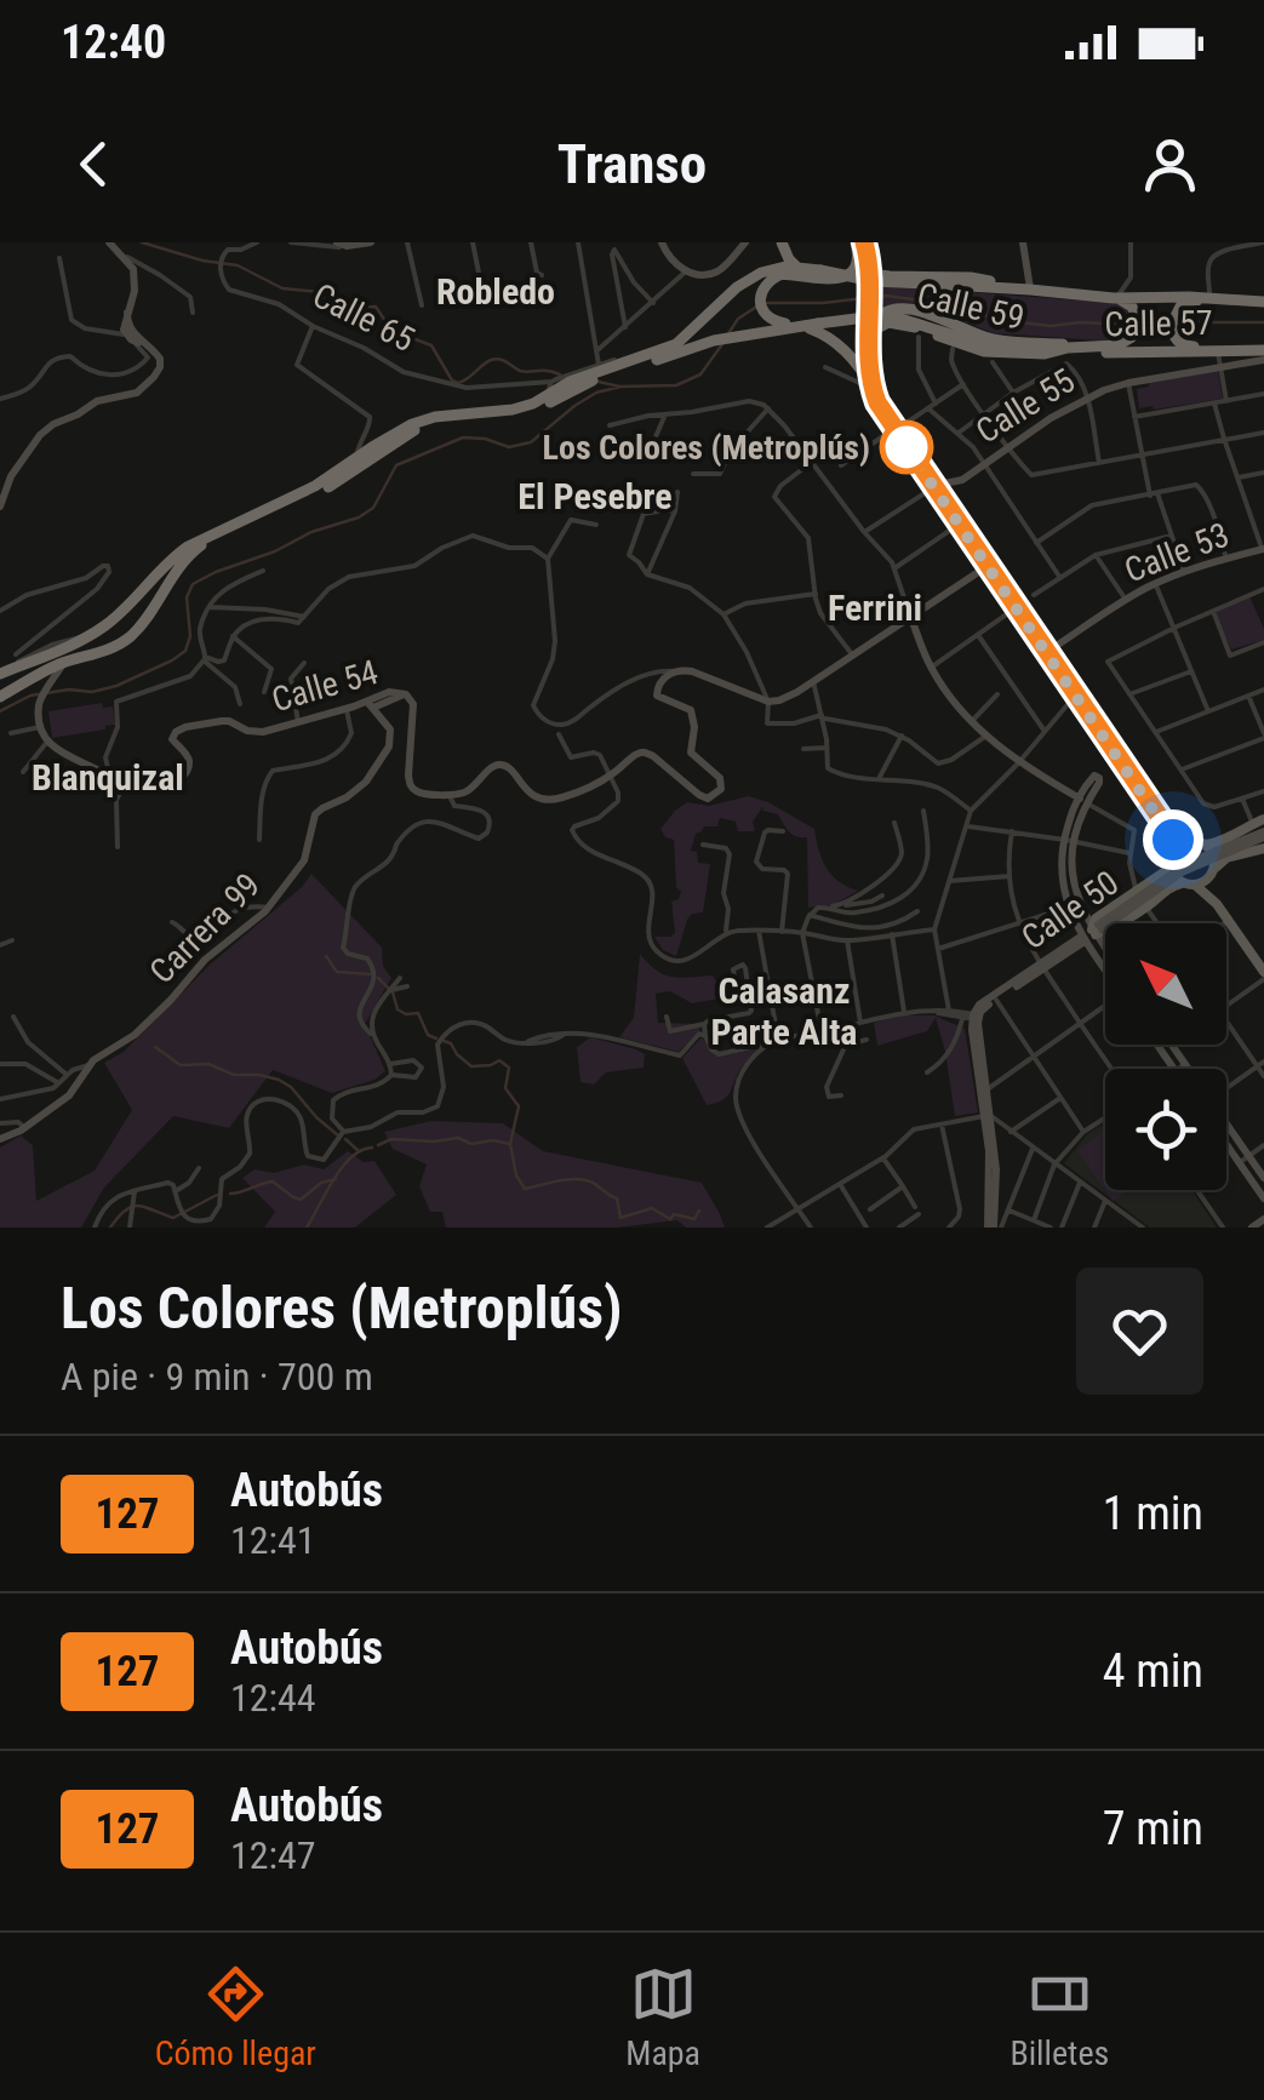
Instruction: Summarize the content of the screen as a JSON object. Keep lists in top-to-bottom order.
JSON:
{
  "streets": {
    "highway": ["Calle 59", "Calle 57"],
    "street": [
      "Calle 65",
      "Calle 55",
      "Calle 53",
      "Calle 54",
      "Calle 50",
      "Carrera 99"
    ]
  },
  "crossings": [
    ["Calle 59", "Calle 57"],
    ["Calle 54", "Carrera 99"]
  ],
  "districts": [
    "Robledo",
    "El Pesebre",
    "Ferrini",
    "Blanquizal",
    "Calasanz Parte Alta"
  ],
  "places": ["Los Colores (Metroplús)"],
  "lines": ["bus line 127"],
  "north": "top left",
  "page": {
    "status": "12:40",
    "header": "Transo",
    "heading": ["Los Colores (Metroplús)", "A pie · 9 min · 700 m"],
    "list": [
      {
        "mark": "127",
        "name": "Autobús",
        "note": "12:41",
        "value": "1 min"
      },
      {
        "mark": "127",
        "name": "Autobús",
        "note": "12:44",
        "value": "4 min"
      },
      {
        "mark": "127",
        "name": "Autobús",
        "note": "12:47",
        "value": "7 min"
      }
    ],
    "tabs": ["Cómo llegar", "Mapa", "Billetes"]
  }
}
